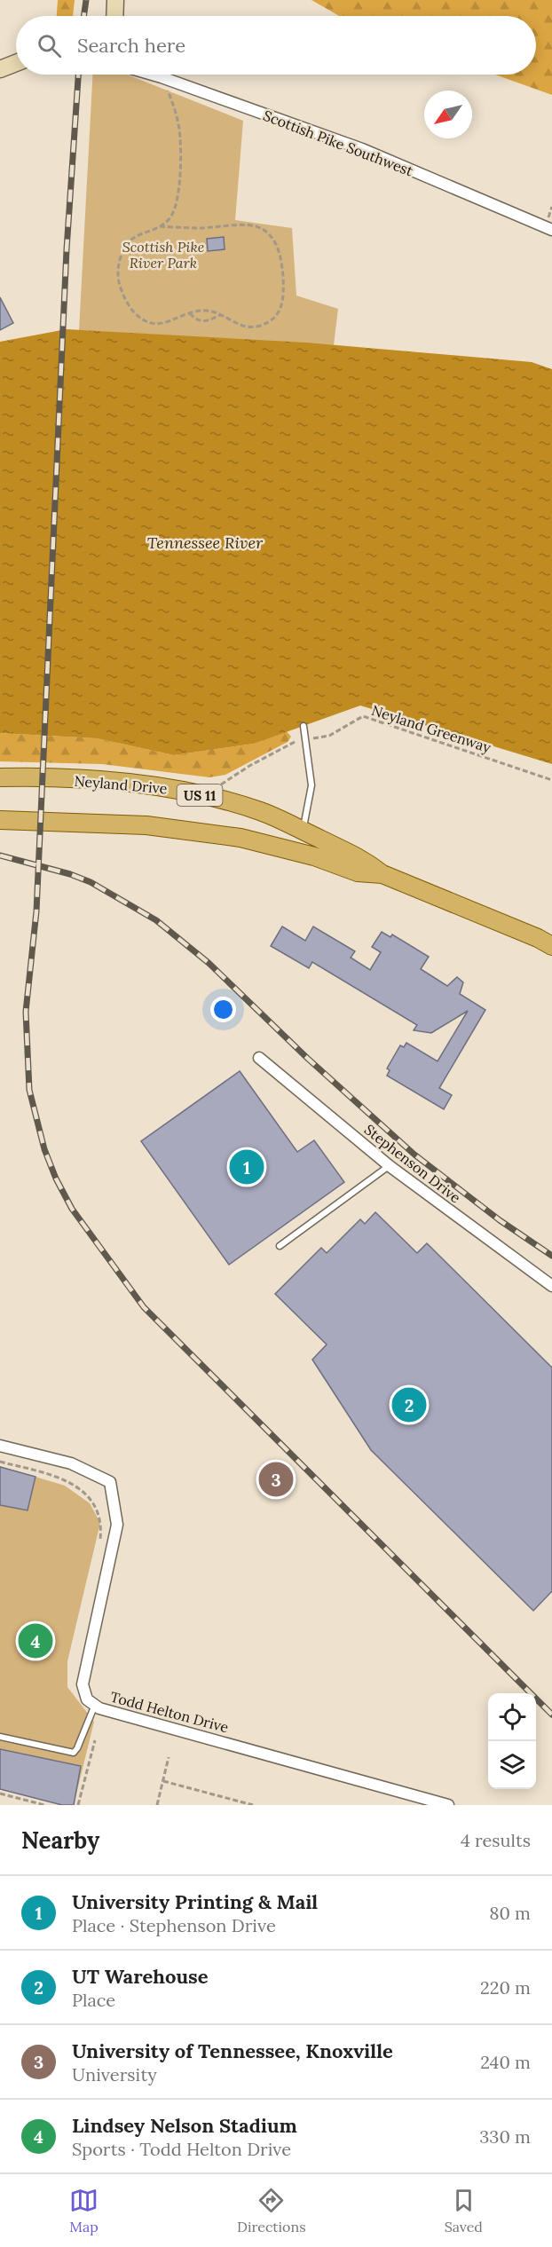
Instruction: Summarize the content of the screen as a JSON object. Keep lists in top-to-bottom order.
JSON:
{
  "streets": {
    "main road": ["Neyland Drive", "US 11"],
    "street": ["Scottish Pike Southwest", "Stephenson Drive", "Todd Helton Drive"],
    "path": ["Neyland Greenway"]
  },
  "water": ["Tennessee River"],
  "parks": ["Scottish Pike River Park"],
  "north": "bottom left",
  "page": {
    "search": "Search here",
    "pins": [
      "1",
      "2",
      "3",
      "4"
    ],
    "heading": ["Nearby", "4 results"],
    "list": [
      {
        "mark": "1",
        "name": "University Printing & Mail",
        "note": "Place · Stephenson Drive",
        "value": "80 m"
      },
      {
        "mark": "2",
        "name": "UT Warehouse",
        "note": "Place",
        "value": "220 m"
      },
      {
        "mark": "3",
        "name": "University of Tennessee, Knoxville",
        "note": "University",
        "value": "240 m"
      },
      {
        "mark": "4",
        "name": "Lindsey Nelson Stadium",
        "note": "Sports · Todd Helton Drive",
        "value": "330 m"
      }
    ],
    "nav": ["Map", "Directions", "Saved"]
  }
}
